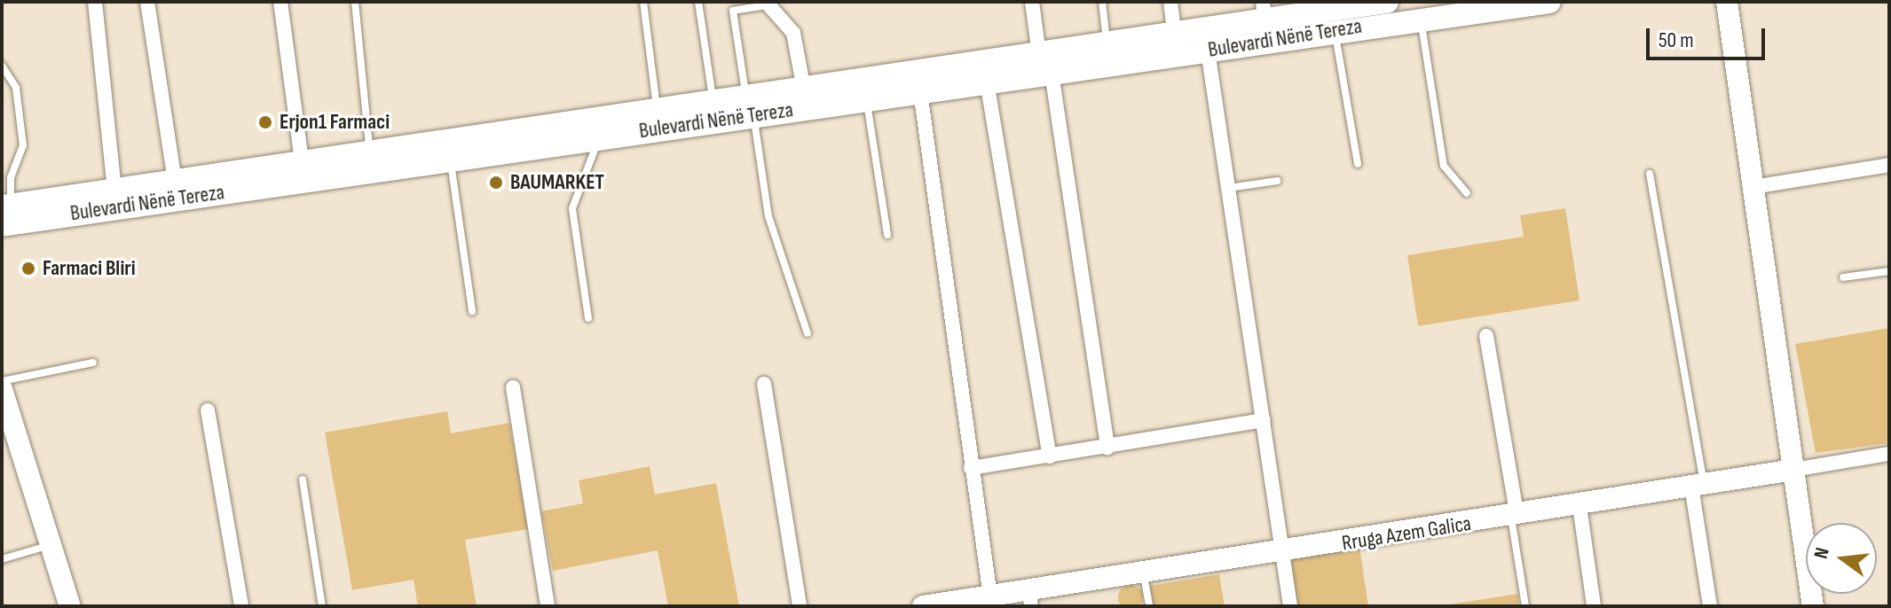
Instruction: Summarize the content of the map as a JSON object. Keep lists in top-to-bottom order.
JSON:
{
  "streets": {
    "main road": ["Bulevardi Nënë Tereza"],
    "street": ["Rruga Azem Galica"]
  },
  "places": ["Erjon1 Farmaci", "BAUMARKET", "Farmaci Bliri"],
  "scale_bar": "50 m",
  "north": "left"
}
